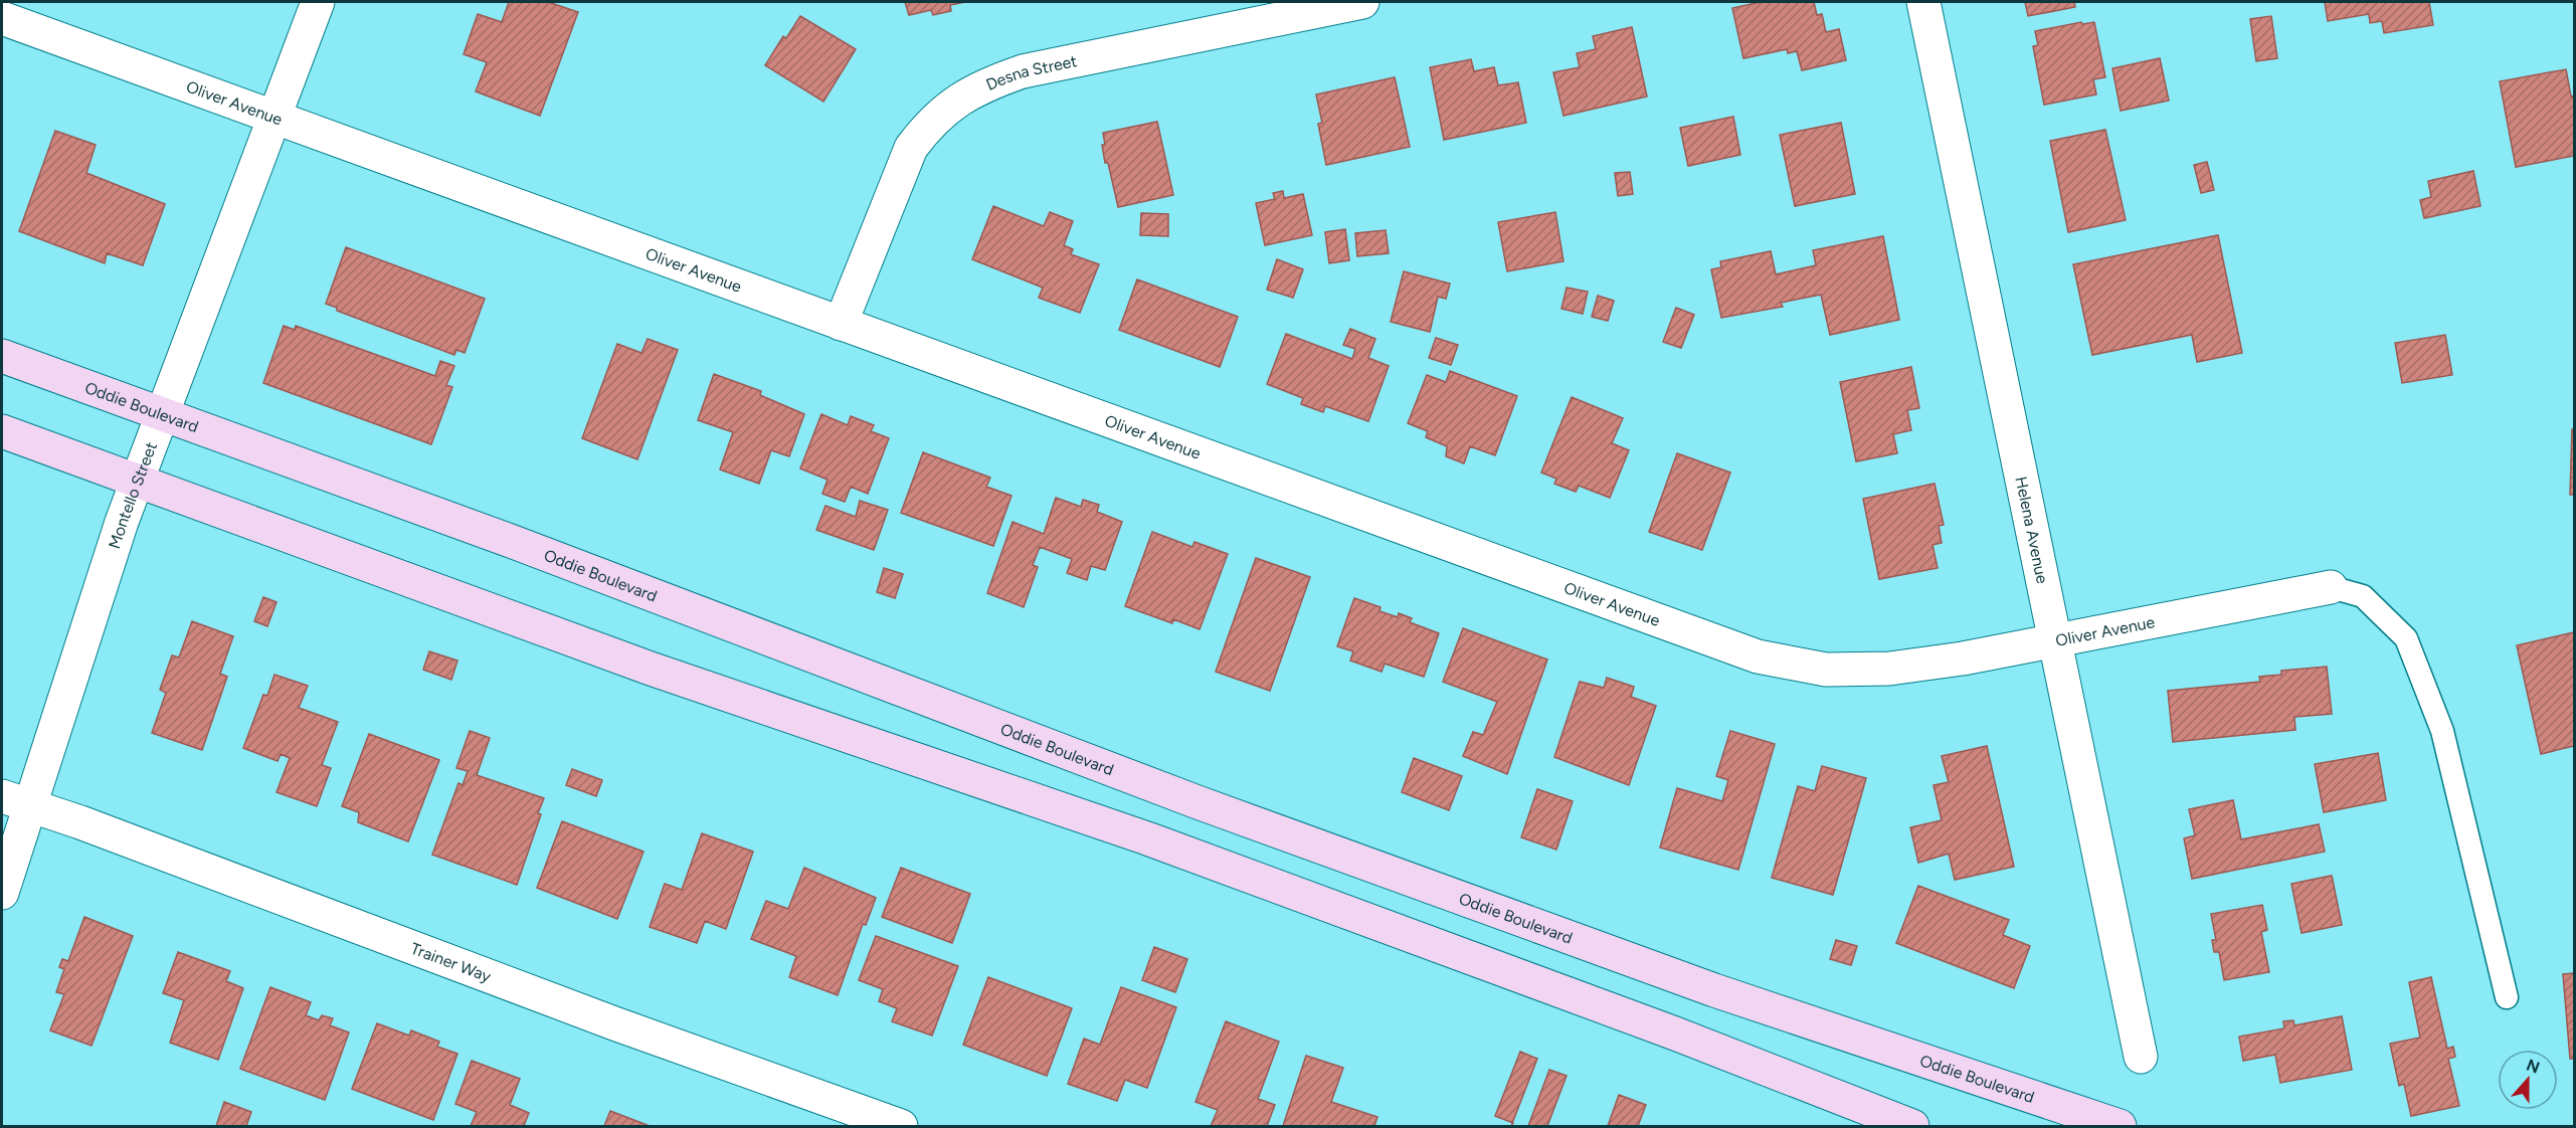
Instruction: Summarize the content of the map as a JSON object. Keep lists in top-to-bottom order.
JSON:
{
  "streets": {
    "main road": ["Oddie Boulevard"],
    "street": [
      "Desna Street",
      "Oliver Avenue",
      "Montello Street",
      "Helena Avenue",
      "Trainer Way"
    ]
  },
  "crossings": [
    ["Desna Street", "Oliver Avenue"],
    ["Oliver Avenue", "Montello Street"],
    ["Oliver Avenue", "Helena Avenue"],
    ["Oddie Boulevard", "Montello Street"],
    ["Montello Street", "Trainer Way"]
  ],
  "north": "top"
}
